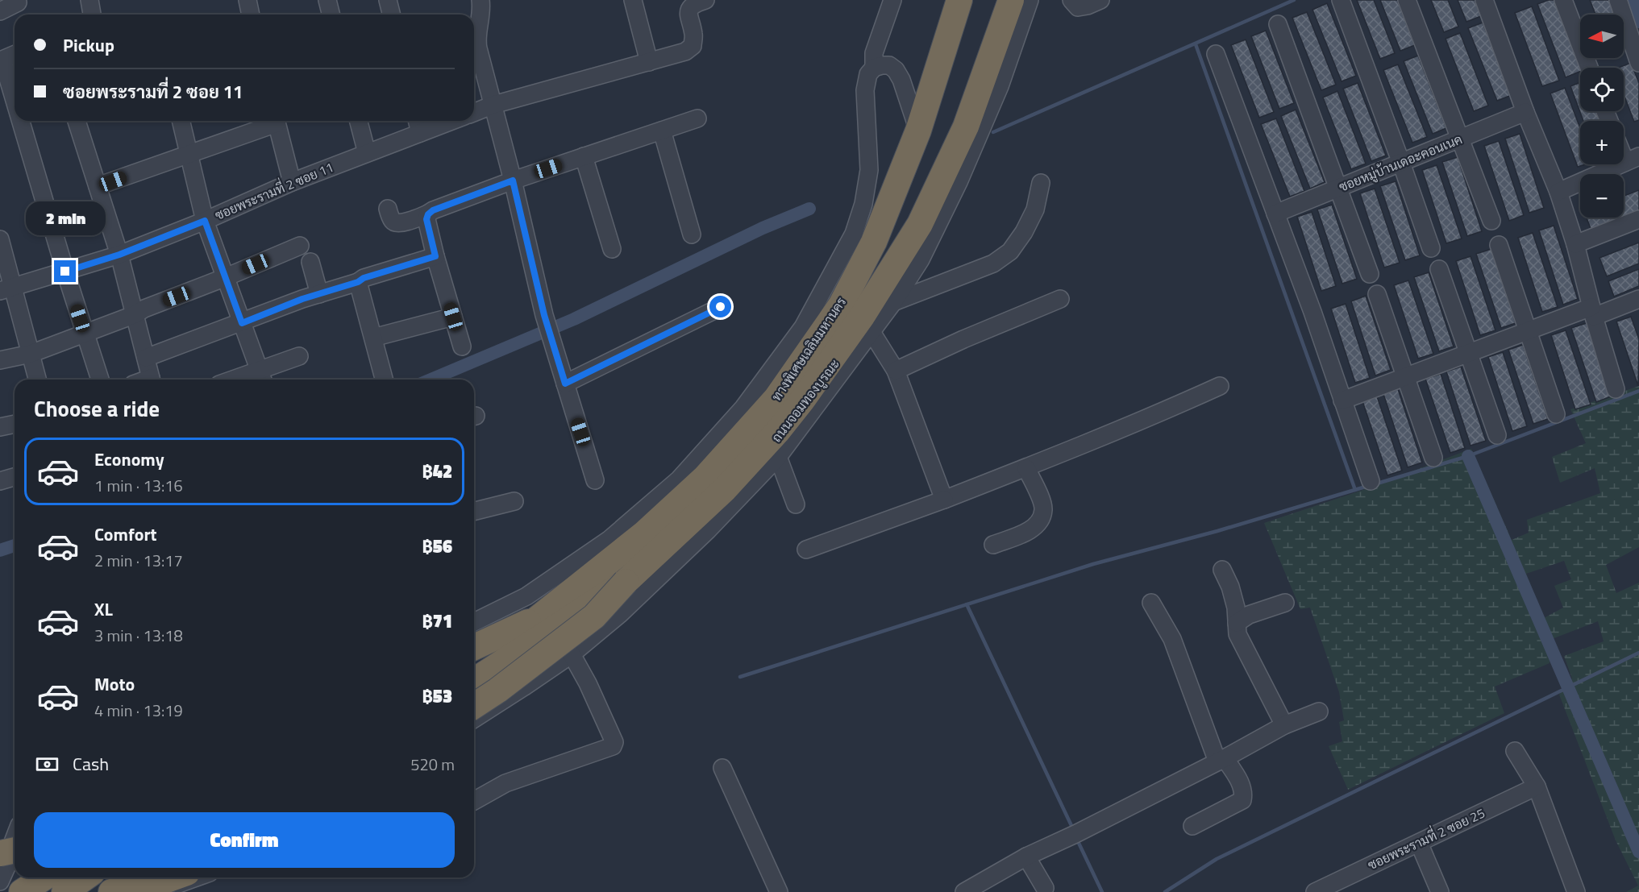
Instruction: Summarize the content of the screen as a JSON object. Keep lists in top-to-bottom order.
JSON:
{
  "streets": {
    "highway": ["ทางพิเศษเฉลิมมหานคร"],
    "street": [
      "ซอยหมู่บ้านเดอะคอนเนค",
      "ซอยพระรามที่ 2 ซอย 11",
      "ถนนจอมทองบูรณะ",
      "ซอยพระรามที่ 2 ซอย 25"
    ]
  },
  "crossings": [
    ["ทางพิเศษเฉลิมมหานคร", "ถนนจอมทองบูรณะ"]
  ],
  "north": "left",
  "page": {
    "map_buttons": ["+", "−"],
    "banner": ["Pickup", "ซอยพระรามที่ 2 ซอย 11"],
    "bubble": "2 min",
    "heading": "Choose a ride",
    "list": [
      {
        "name": "Economy",
        "note": "1 min · 13:16",
        "value": "฿42"
      },
      {
        "name": "Comfort",
        "note": "2 min · 13:17",
        "value": "฿56"
      },
      {
        "name": "XL",
        "note": "3 min · 13:18",
        "value": "฿71"
      },
      {
        "name": "Moto",
        "note": "4 min · 13:19",
        "value": "฿53"
      }
    ],
    "pay": ["Cash", "520 m"],
    "buttons": "Confirm"
  }
}
